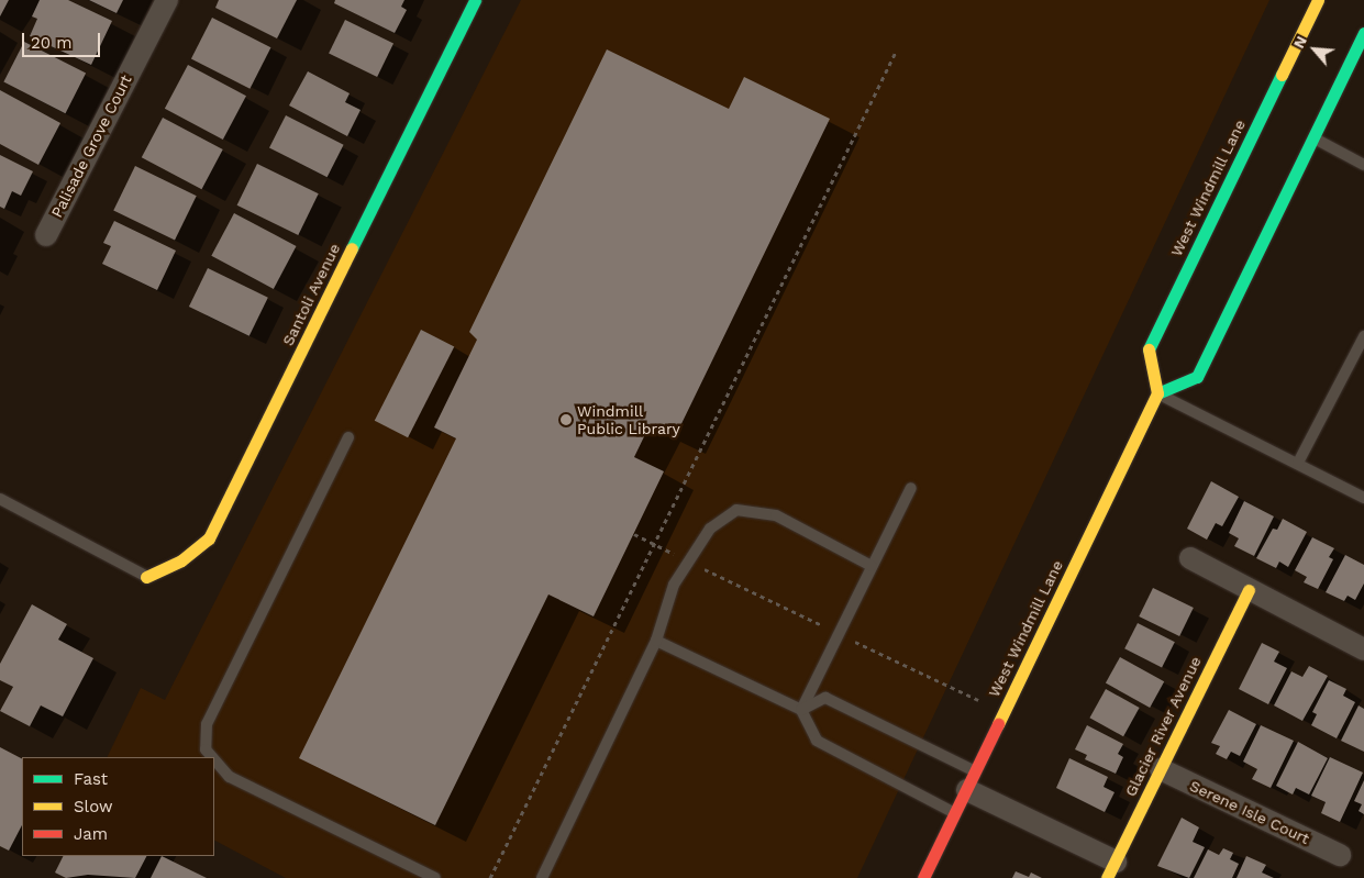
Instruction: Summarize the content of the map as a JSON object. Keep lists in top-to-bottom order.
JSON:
{
  "streets": {
    "main road": ["West Windmill Lane", "Santoli Avenue", "Glacier River Avenue"],
    "street": ["Palisade Grove Court", "Serene Isle Court"]
  },
  "crossings": [
    ["Glacier River Avenue", "Serene Isle Court"]
  ],
  "places": ["Windmill Public Library"],
  "legend": ["Fast", "Slow", "Jam"],
  "scale_bar": "20 m",
  "north": "top left"
}
